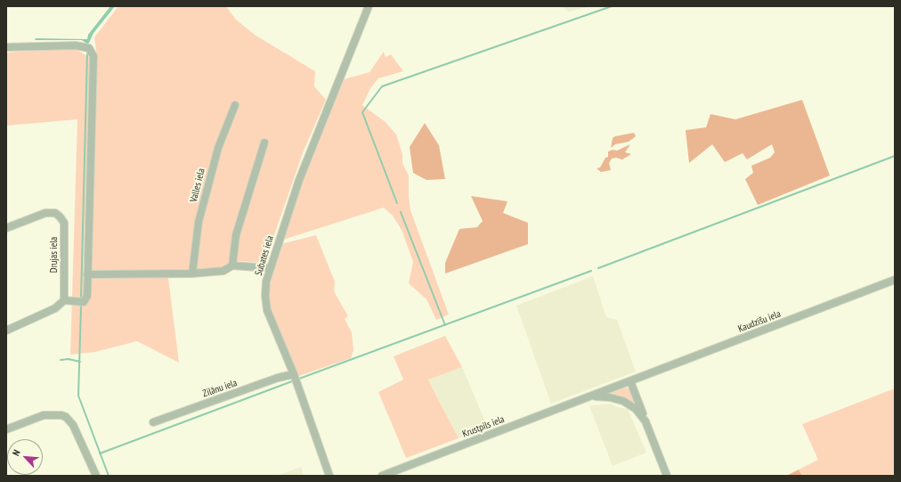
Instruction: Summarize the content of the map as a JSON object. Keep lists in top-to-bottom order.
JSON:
{
  "streets": {
    "street": [
      "Valles iela",
      "Drujas iela",
      "Subates iela",
      "Kaudzīšu iela",
      "Zilānu iela",
      "Krustpils iela"
    ]
  },
  "crossings": [
    ["Subates iela", "Zilānu iela"],
    ["Kaudzīšu iela", "Krustpils iela"]
  ],
  "north": "top left"
}
